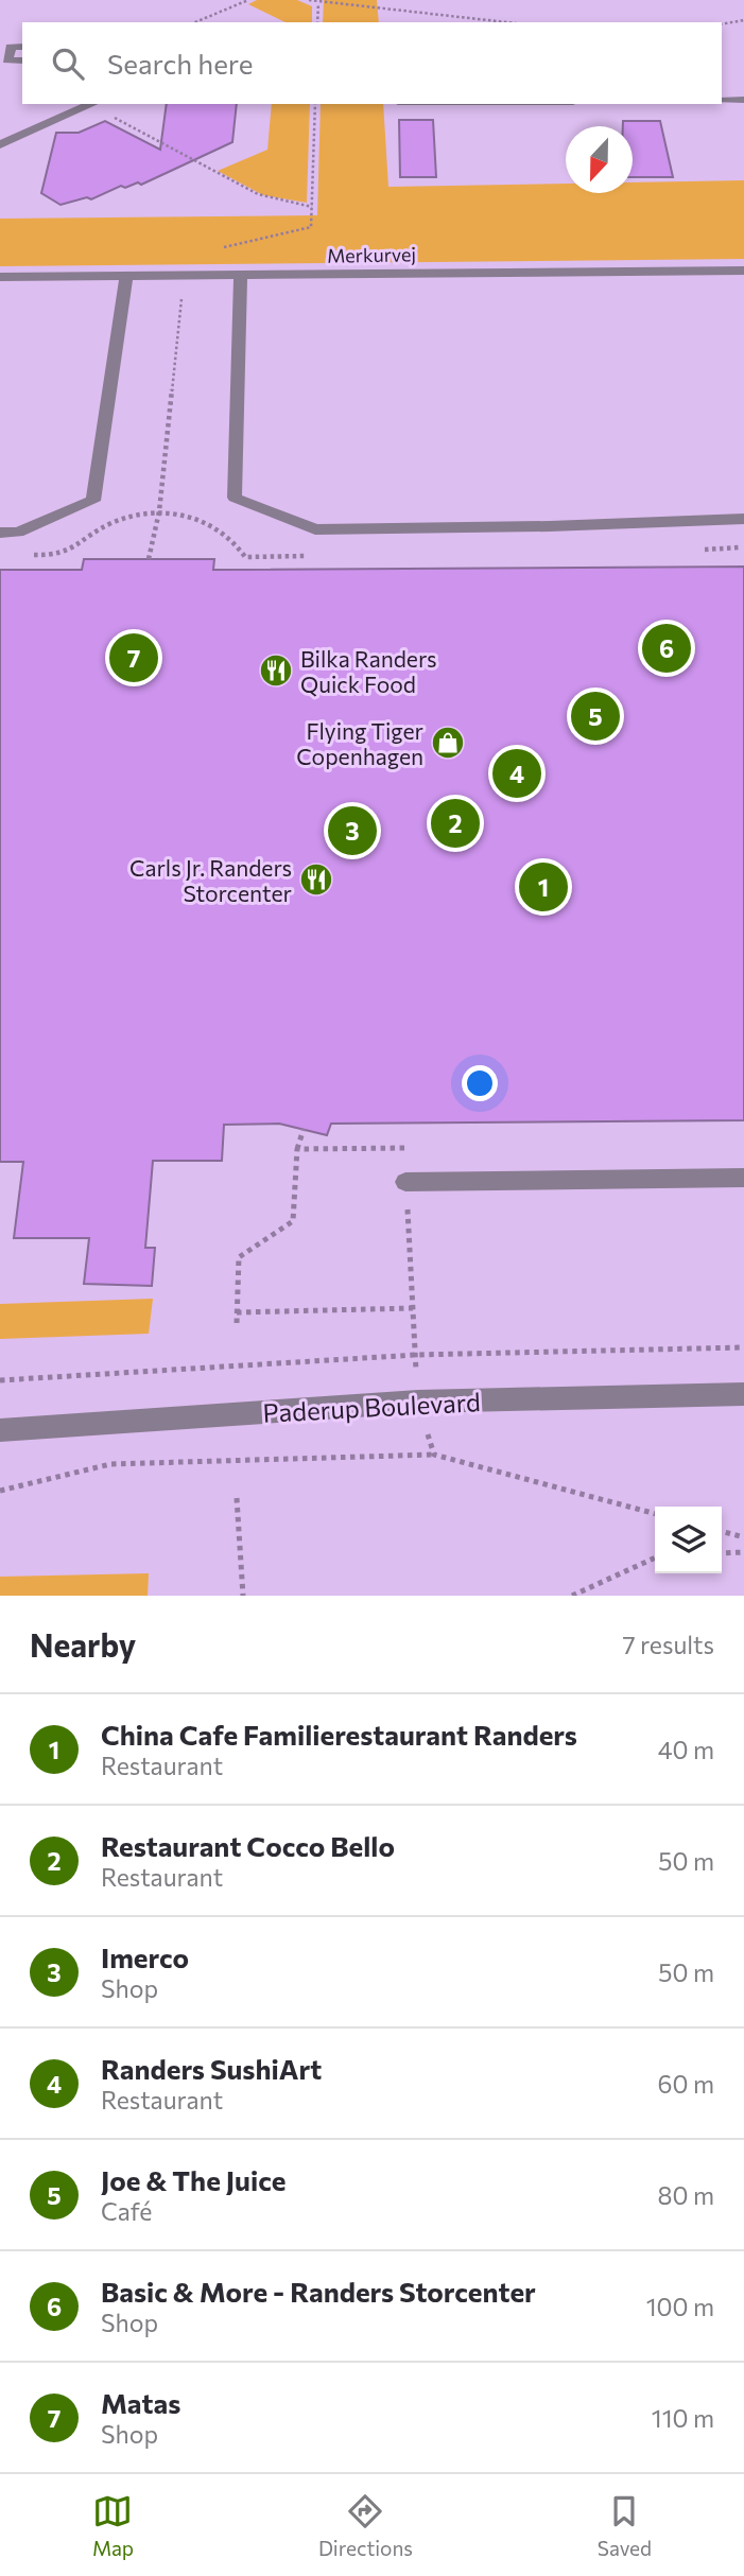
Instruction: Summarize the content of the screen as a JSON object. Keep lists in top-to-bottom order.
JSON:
{
  "streets": {
    "street": ["Merkurvej", "Paderup Boulevard"]
  },
  "places": {
    "restaurant": ["Bilka Randers Quick Food", "Carls Jr. Randers Storcenter"],
    "shop": ["Flying Tiger Copenhagen"]
  },
  "north": "bottom",
  "page": {
    "search": "Search here",
    "pins": [
      "6",
      "7",
      "5",
      "4",
      "2",
      "3",
      "1"
    ],
    "heading": ["Nearby", "7 results"],
    "list": [
      {
        "mark": "1",
        "name": "China Cafe Familierestaurant Randers",
        "note": "Restaurant",
        "value": "40 m"
      },
      {
        "mark": "2",
        "name": "Restaurant Cocco Bello",
        "note": "Restaurant",
        "value": "50 m"
      },
      {
        "mark": "3",
        "name": "Imerco",
        "note": "Shop",
        "value": "50 m"
      },
      {
        "mark": "4",
        "name": "Randers SushiArt",
        "note": "Restaurant",
        "value": "60 m"
      },
      {
        "mark": "5",
        "name": "Joe & The Juice",
        "note": "Café",
        "value": "80 m"
      },
      {
        "mark": "6",
        "name": "Basic & More - Randers Storcenter",
        "note": "Shop",
        "value": "100 m"
      },
      {
        "mark": "7",
        "name": "Matas",
        "note": "Shop",
        "value": "110 m"
      }
    ],
    "nav": ["Map", "Directions", "Saved"]
  }
}
